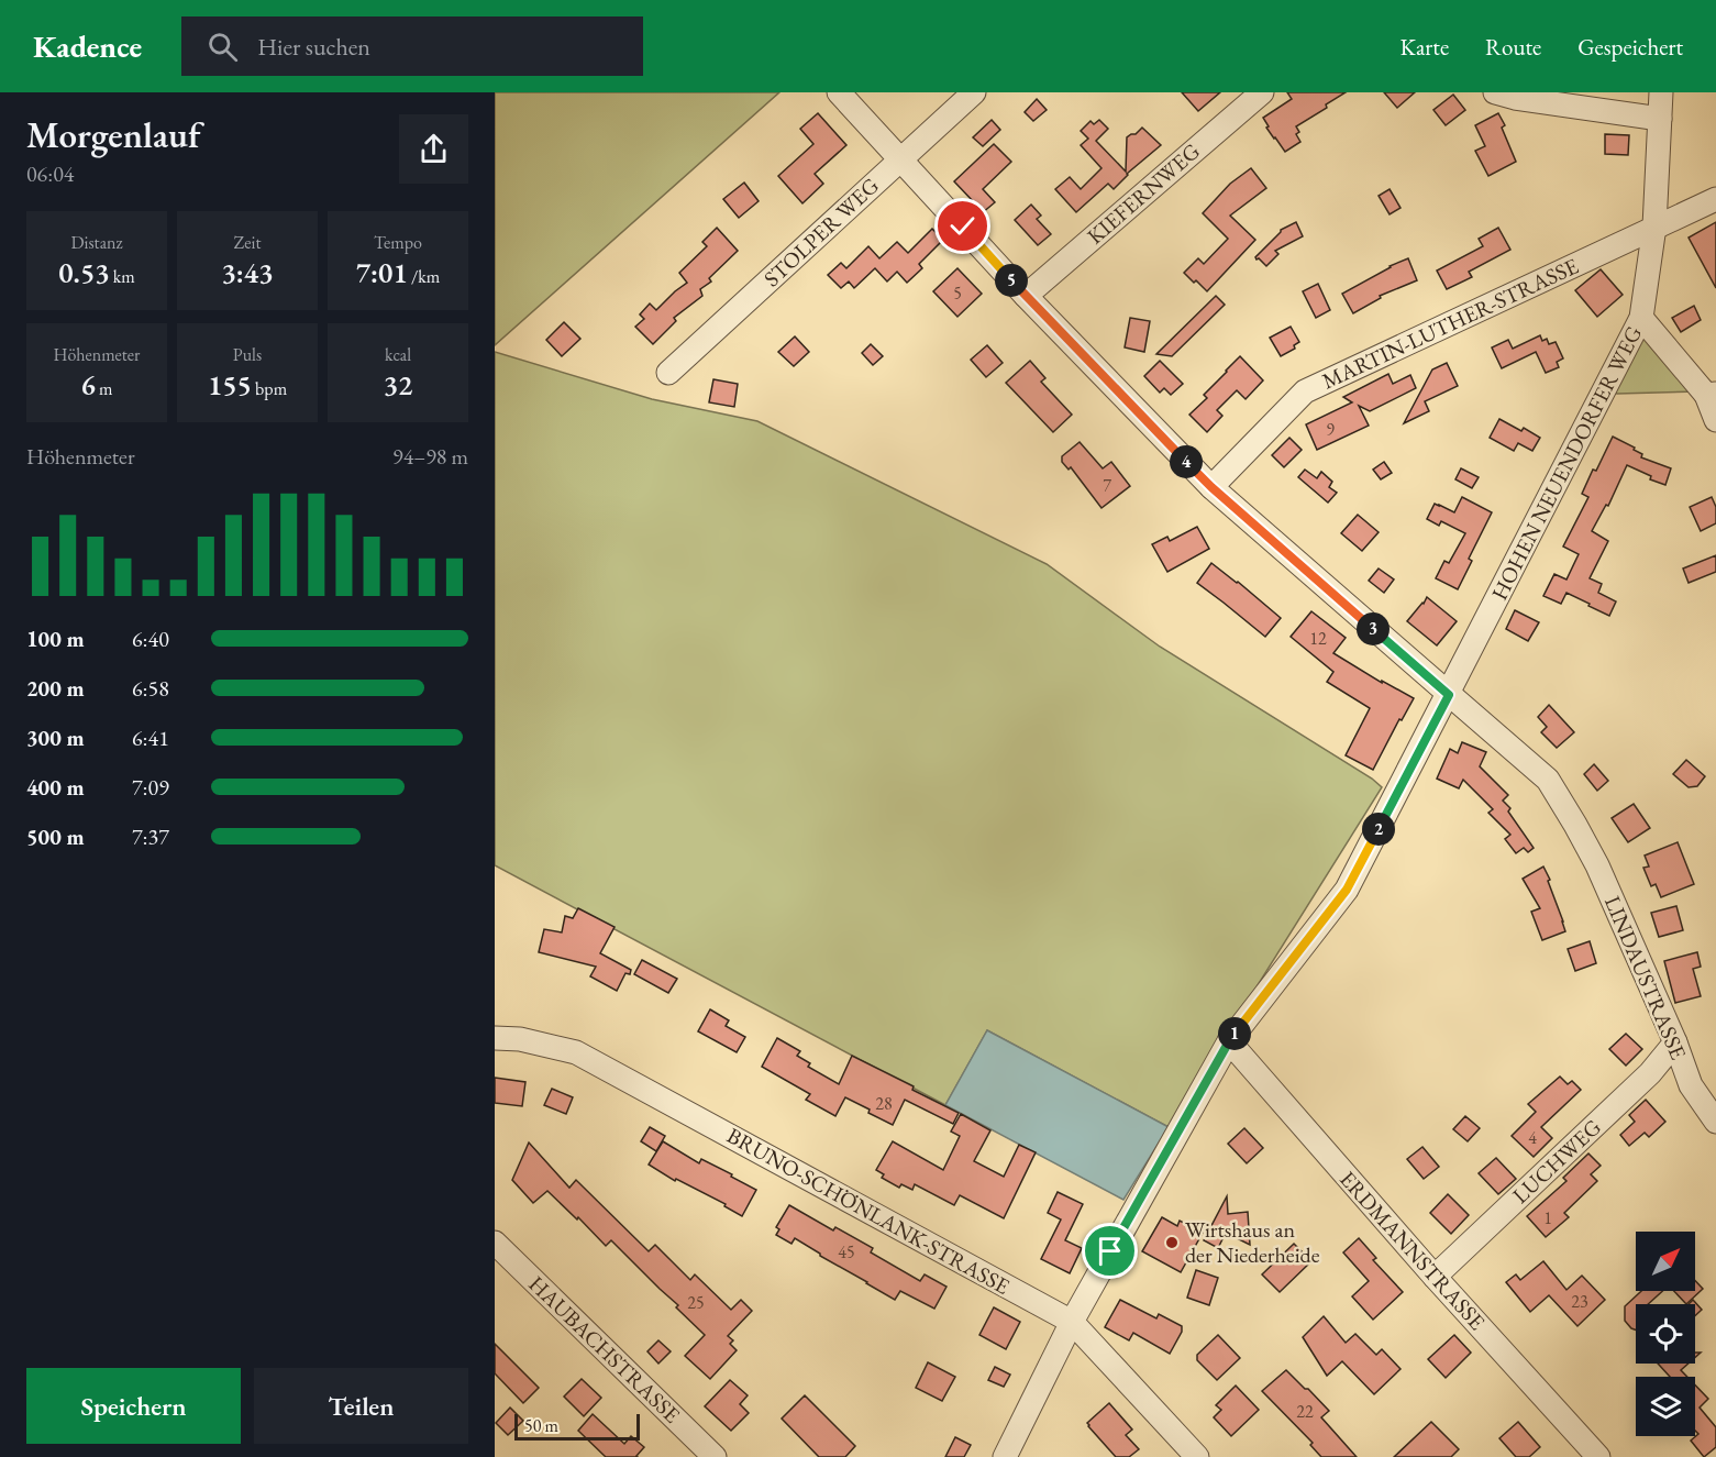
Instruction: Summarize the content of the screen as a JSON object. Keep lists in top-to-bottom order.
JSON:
{
  "streets": {
    "street": [
      "KIEFERNWEG",
      "STOLPER WEG",
      "MARTIN-LUTHER-STRASSE",
      "HOHEN NEUENDORFER WEG",
      "LINDAUSTRASSE",
      "LUCHWEG",
      "BRUNO-SCHÖNLANK-STRASSE",
      "ERDMANNSTRASSE",
      "HAUBACHSTRASSE"
    ]
  },
  "crossings": [
    ["KIEFERNWEG", "LINDAUSTRASSE"],
    ["STOLPER WEG", "LINDAUSTRASSE"],
    ["MARTIN-LUTHER-STRASSE", "HOHEN NEUENDORFER WEG"],
    ["MARTIN-LUTHER-STRASSE", "LINDAUSTRASSE"],
    ["HOHEN NEUENDORFER WEG", "LINDAUSTRASSE"],
    ["HOHEN NEUENDORFER WEG", "BRUNO-SCHÖNLANK-STRASSE"],
    ["HOHEN NEUENDORFER WEG", "ERDMANNSTRASSE"],
    ["LINDAUSTRASSE", "LUCHWEG"],
    ["LUCHWEG", "ERDMANNSTRASSE"]
  ],
  "places": ["Wirtshaus an der Niederheide"],
  "house_numbers": [
    "5",
    "9",
    "7",
    "12",
    "28",
    "4",
    "1",
    "45",
    "23",
    "25",
    "22"
  ],
  "scale_bar": "50 m",
  "north": "top right",
  "page": {
    "header": "Kadence",
    "search": "Hier suchen",
    "nav": ["Karte", "Route", "Gespeichert"],
    "heading": ["Morgenlauf", "06:04"],
    "stats": [
      ["Distanz", "0.53 km"],
      ["Zeit", "3:43"],
      ["Tempo", "7:01 /km"],
      ["Höhenmeter", "6 m"],
      ["Puls", "155 bpm"],
      ["kcal", "32"]
    ],
    "pins": [
      "5",
      "4",
      "3",
      "2",
      "1"
    ],
    "chart": ["Höhenmeter", "94–98 m"],
    "list": [
      {
        "name": "100 m",
        "note": "6:40"
      },
      {
        "name": "200 m",
        "note": "6:58"
      },
      {
        "name": "300 m",
        "note": "6:41"
      },
      {
        "name": "400 m",
        "note": "7:09"
      },
      {
        "name": "500 m",
        "note": "7:37"
      }
    ],
    "buttons": ["Speichern", "Teilen"],
    "scale": "50 m"
  }
}
